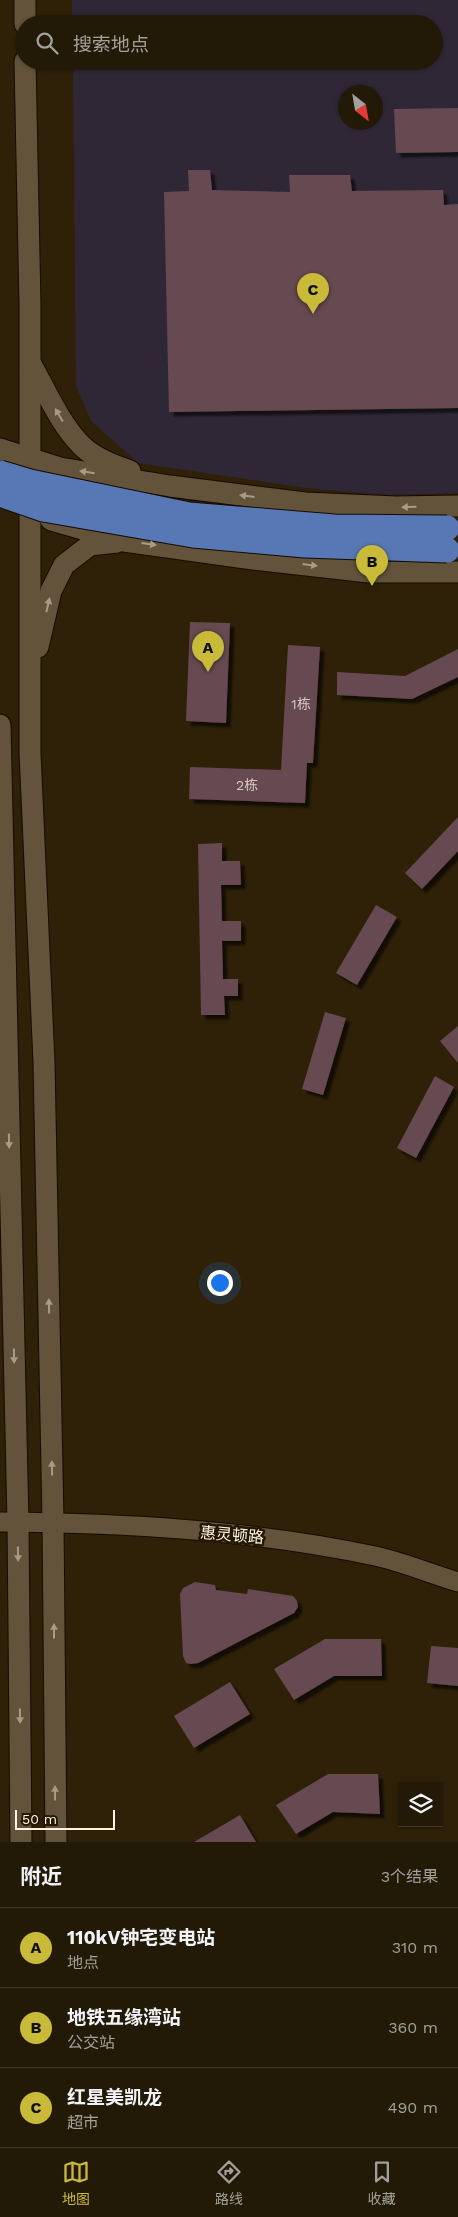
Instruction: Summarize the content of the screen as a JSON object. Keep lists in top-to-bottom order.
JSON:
{
  "streets": {
    "street": ["惠灵顿路"]
  },
  "house_numbers": ["1栋", "2栋"],
  "scale_bar": "50 m",
  "north": "bottom right",
  "page": {
    "search": "搜索地点",
    "pins": ["C", "B", "A"],
    "scale": "50 m",
    "heading": ["附近", "3个结果"],
    "list": [
      {
        "mark": "A",
        "name": "110kV钟宅变电站",
        "note": "地点",
        "value": "310 m"
      },
      {
        "mark": "B",
        "name": "地铁五缘湾站",
        "note": "公交站",
        "value": "360 m"
      },
      {
        "mark": "C",
        "name": "红星美凯龙",
        "note": "超市",
        "value": "490 m"
      }
    ],
    "nav": ["地图", "路线", "收藏"]
  }
}
